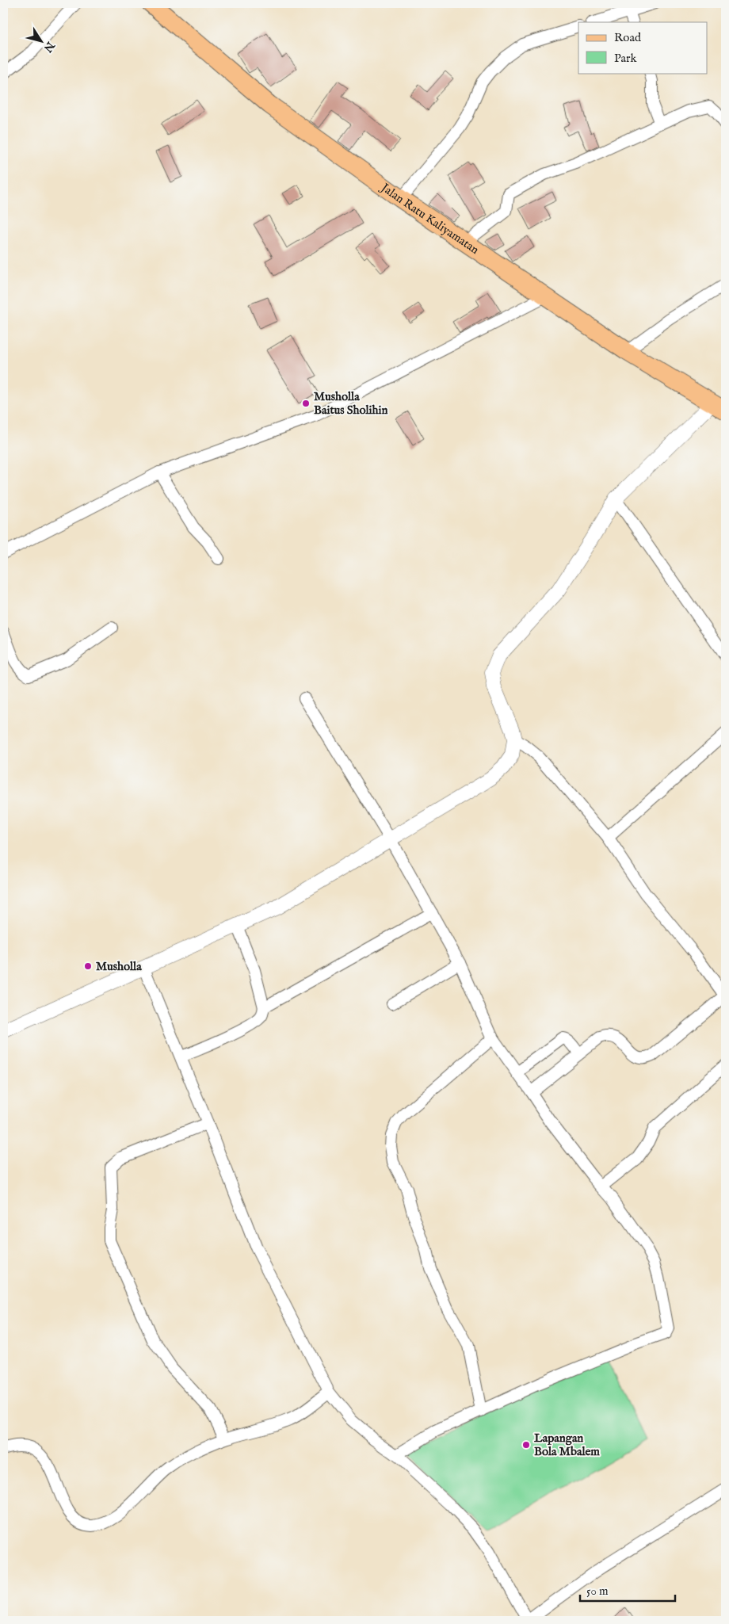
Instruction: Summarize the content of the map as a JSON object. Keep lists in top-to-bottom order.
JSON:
{
  "streets": {
    "main road": ["Jalan Ratu Kaliyamatan"]
  },
  "places": ["Musholla Baitus Sholihin", "Musholla", "Lapangan Bola Mbalem"],
  "legend": ["Road", "Park"],
  "scale_bar": "50 m",
  "north": "bottom right"
}
